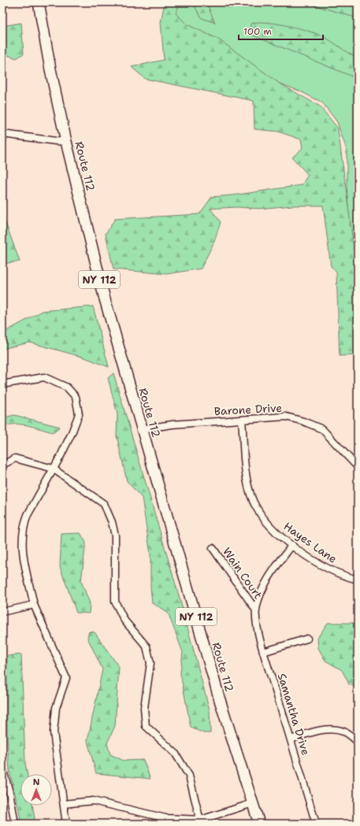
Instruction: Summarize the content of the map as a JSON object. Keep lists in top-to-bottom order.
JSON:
{
  "streets": {
    "main road": ["Route 112", "NY 112"],
    "street": [
      "Barone Drive",
      "Hayes Lane",
      "Wain Court",
      "Samantha Drive"
    ]
  },
  "crossings": [
    ["Route 112", "Barone Drive"],
    ["Barone Drive", "Hayes Lane"],
    ["Wain Court", "Samantha Drive"]
  ],
  "scale_bar": "100 m",
  "north": "top"
}
